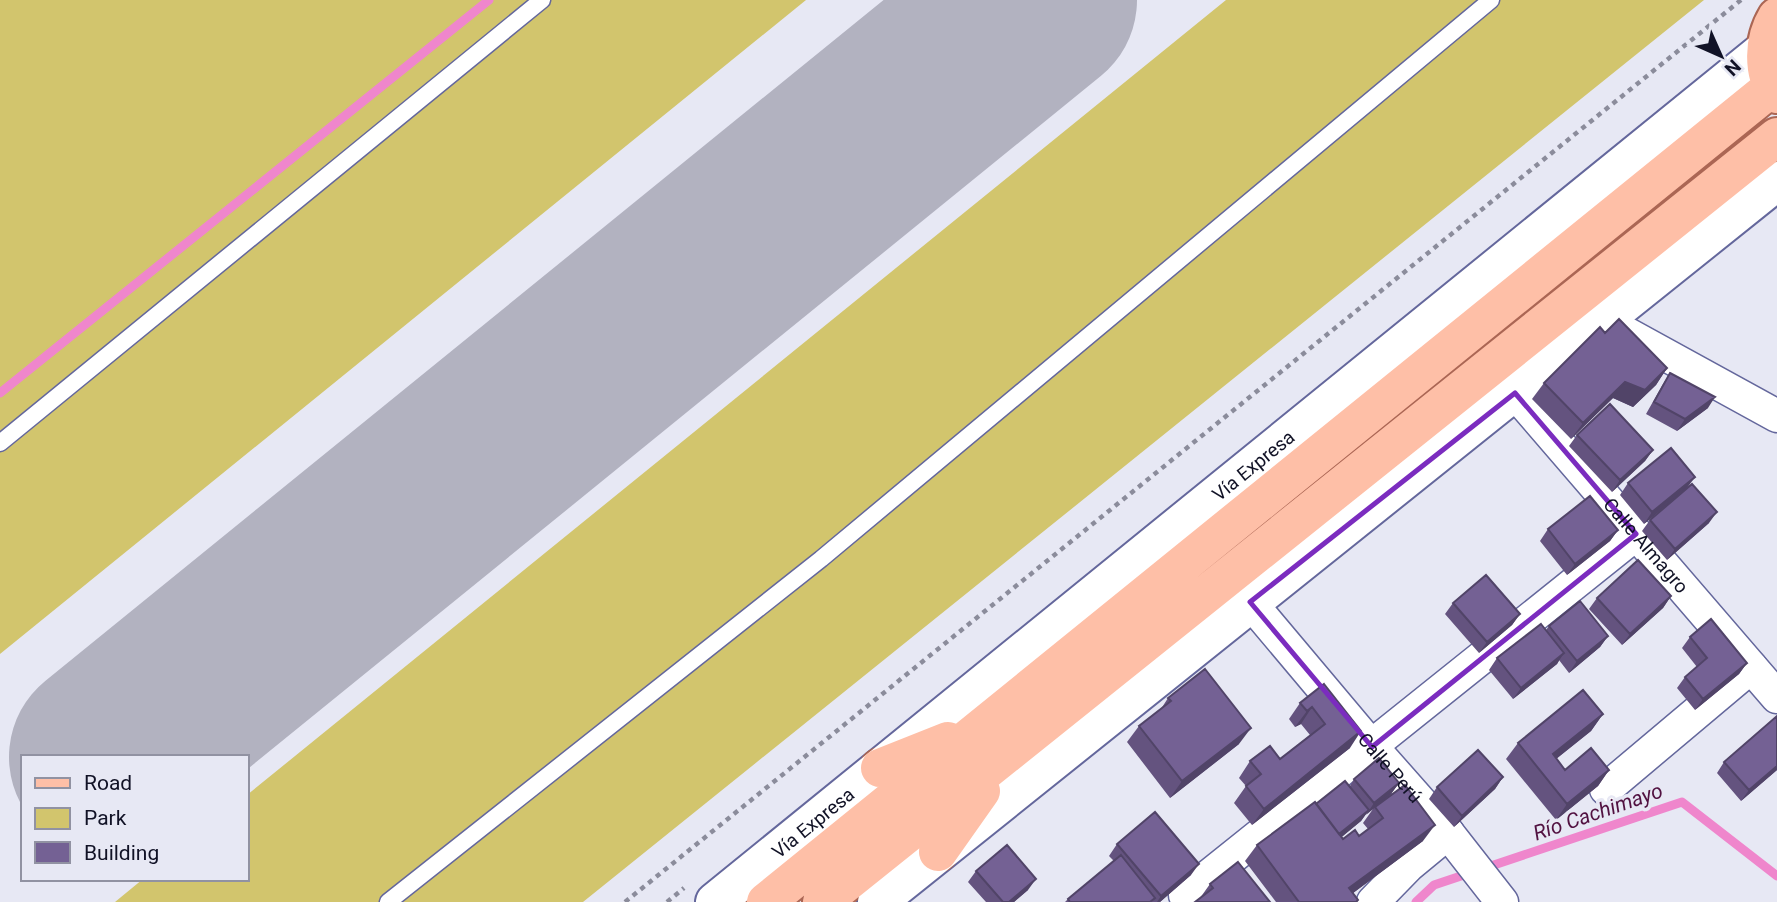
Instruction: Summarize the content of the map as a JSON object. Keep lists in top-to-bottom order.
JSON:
{
  "streets": {
    "main road": ["Vía Expresa"],
    "street": ["Calle Almagro", "Calle Perú"]
  },
  "water": ["Río Cachimayo"],
  "legend": ["Road", "Park", "Building"],
  "north": "bottom right"
}
